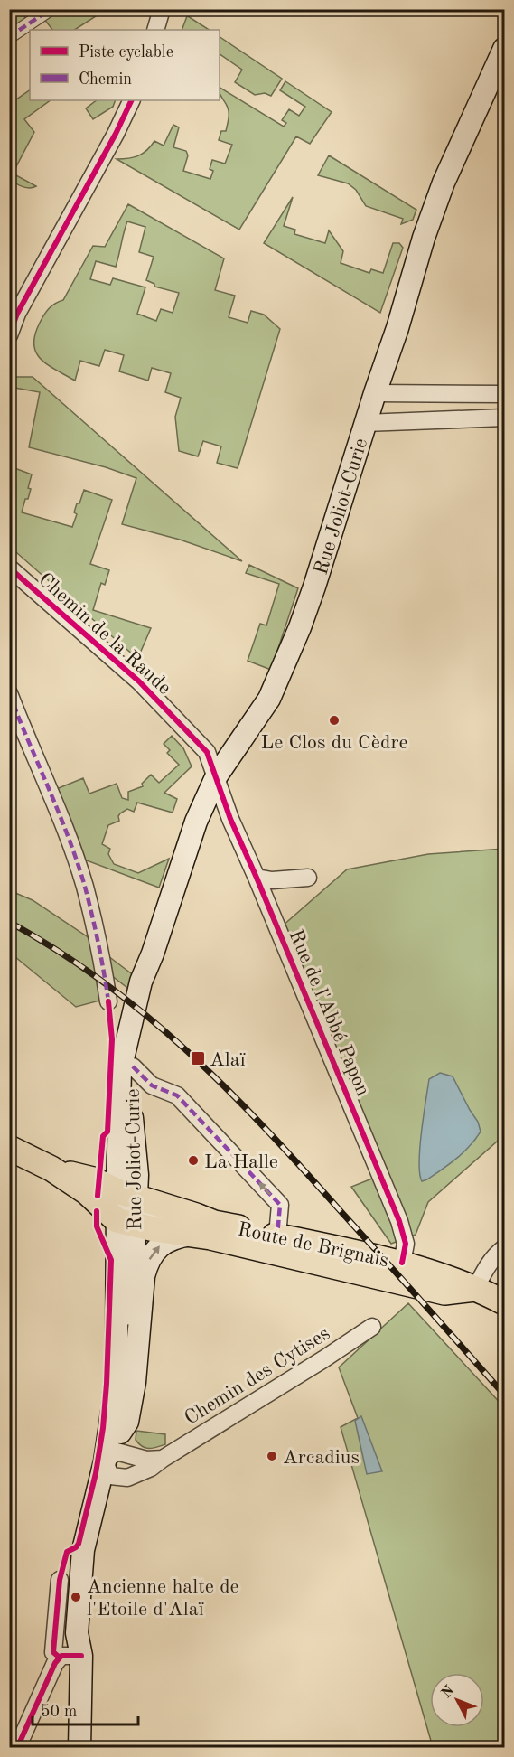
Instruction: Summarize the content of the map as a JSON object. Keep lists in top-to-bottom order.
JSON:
{
  "streets": {
    "main road": ["Rue Joliot-Curie", "Route de Brignais"],
    "street": ["Chemin de la Raude", "Rue de l'Abbé Papon", "Chemin des Cytises"]
  },
  "crossings": [
    ["Rue Joliot-Curie", "Chemin de la Raude"],
    ["Rue Joliot-Curie", "Rue de l'Abbé Papon"],
    ["Rue Joliot-Curie", "Route de Brignais"],
    ["Rue Joliot-Curie", "Chemin des Cytises"],
    ["Chemin de la Raude", "Rue de l'Abbé Papon"],
    ["Rue de l'Abbé Papon", "Route de Brignais"]
  ],
  "places": {
    "other": [
      "Le Clos du Cèdre",
      "La Halle",
      "Arcadius",
      "Ancienne halte de l'Etoile d'Alaï"
    ],
    "transit": ["Alaï"]
  },
  "legend": ["Piste cyclable", "Chemin"],
  "scale_bar": "50 m",
  "north": "top left"
}
